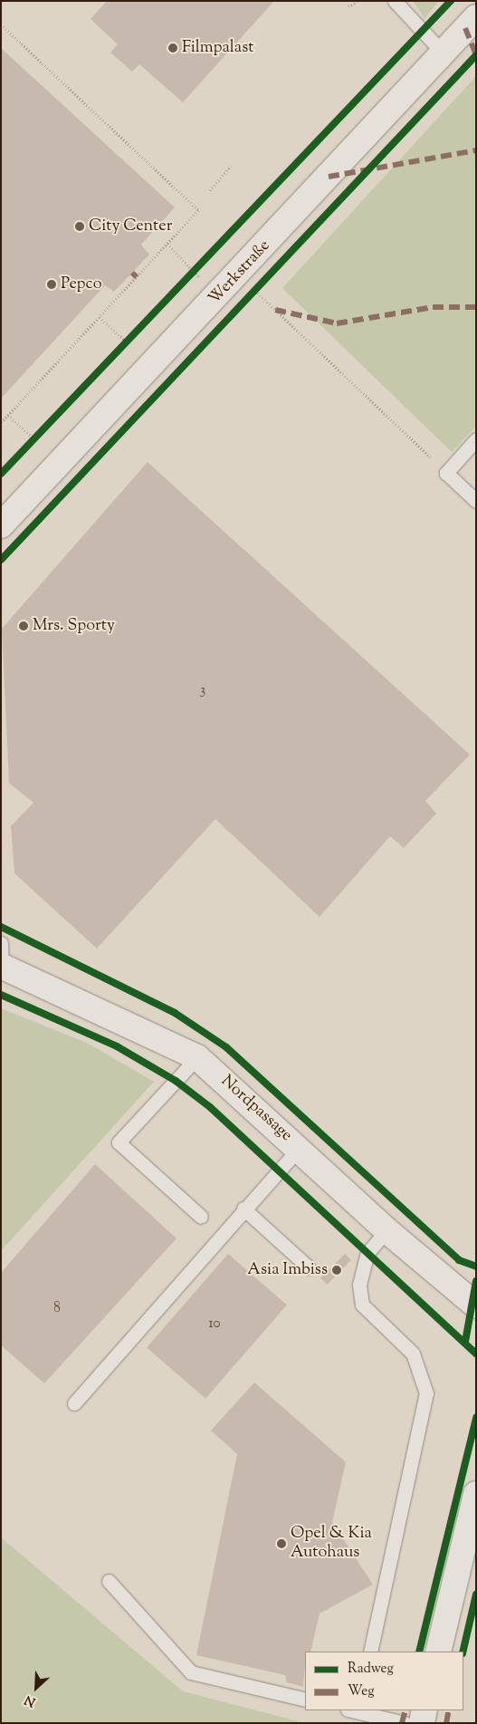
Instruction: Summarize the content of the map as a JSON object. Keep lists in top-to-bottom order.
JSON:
{
  "streets": {
    "street": ["Werkstraße", "Nordpassage"]
  },
  "places": [
    "Filmpalast",
    "City Center",
    "Pepco",
    "Mrs. Sporty",
    "Asia Imbiss",
    "Opel & Kia Autohaus"
  ],
  "house_numbers": ["3", "8", "10"],
  "legend": ["Radweg", "Weg"],
  "north": "bottom left"
}
